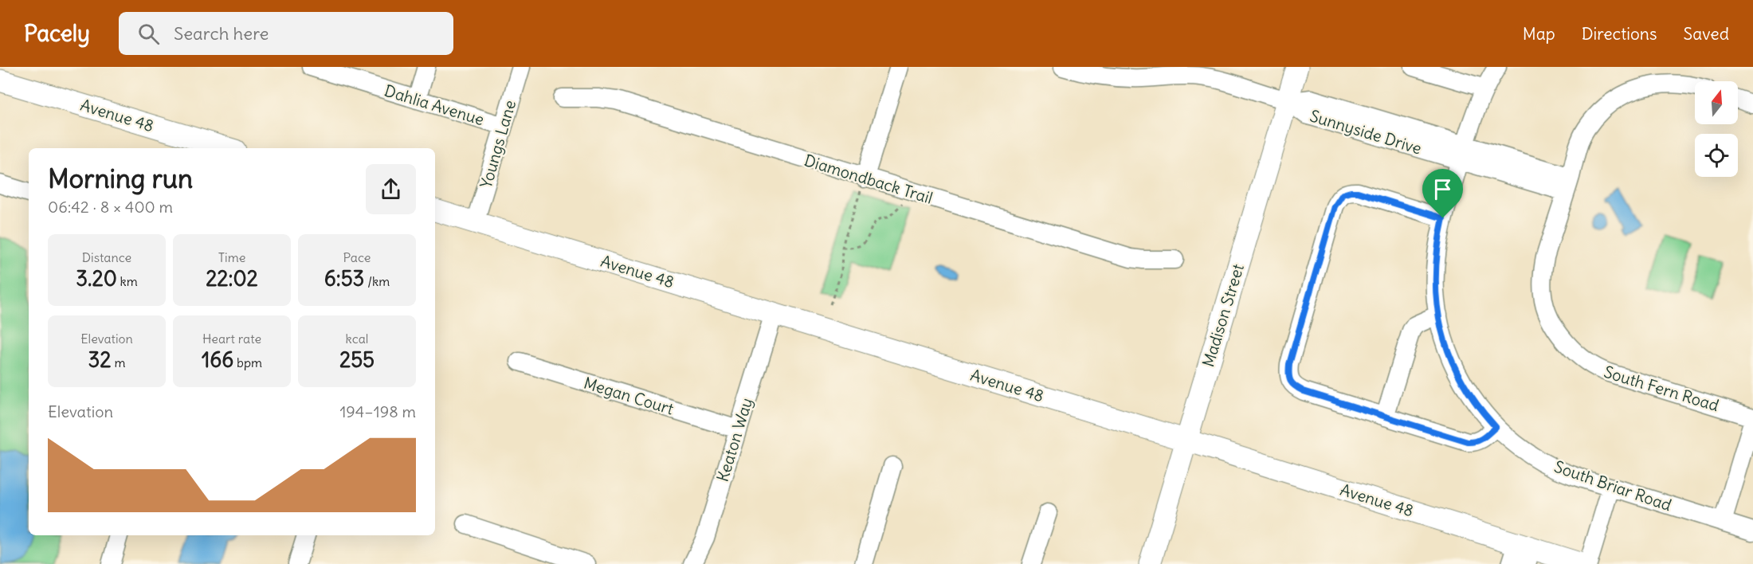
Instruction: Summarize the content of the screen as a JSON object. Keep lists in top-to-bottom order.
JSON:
{
  "streets": {
    "main road": ["Avenue 48", "Madison Street"],
    "street": [
      "Dahlia Avenue",
      "Sunnyside Drive",
      "Youngs Lane",
      "Diamondback Trail",
      "South Fern Road",
      "Megan Court",
      "Keaton Way",
      "South Briar Road"
    ]
  },
  "crossings": [
    ["Dahlia Avenue", "Youngs Lane"],
    ["Avenue 48", "Youngs Lane"],
    ["Avenue 48", "Madison Street"],
    ["Avenue 48", "Keaton Way"],
    ["Sunnyside Drive", "Madison Street"],
    ["Sunnyside Drive", "South Fern Road"],
    ["Sunnyside Drive", "South Briar Road"],
    ["Megan Court", "Keaton Way"]
  ],
  "north": "top",
  "page": {
    "header": "Pacely",
    "search": "Search here",
    "nav": ["Map", "Directions", "Saved"],
    "heading": ["Morning run", "06:42 · 8 × 400 m"],
    "stats": [
      ["Distance", "3.20 km"],
      ["Time", "22:02"],
      ["Pace", "6:53 /km"],
      ["Elevation", "32 m"],
      ["Heart rate", "166 bpm"],
      ["kcal", "255"]
    ],
    "chart": ["Elevation", "194–198 m"]
  }
}
